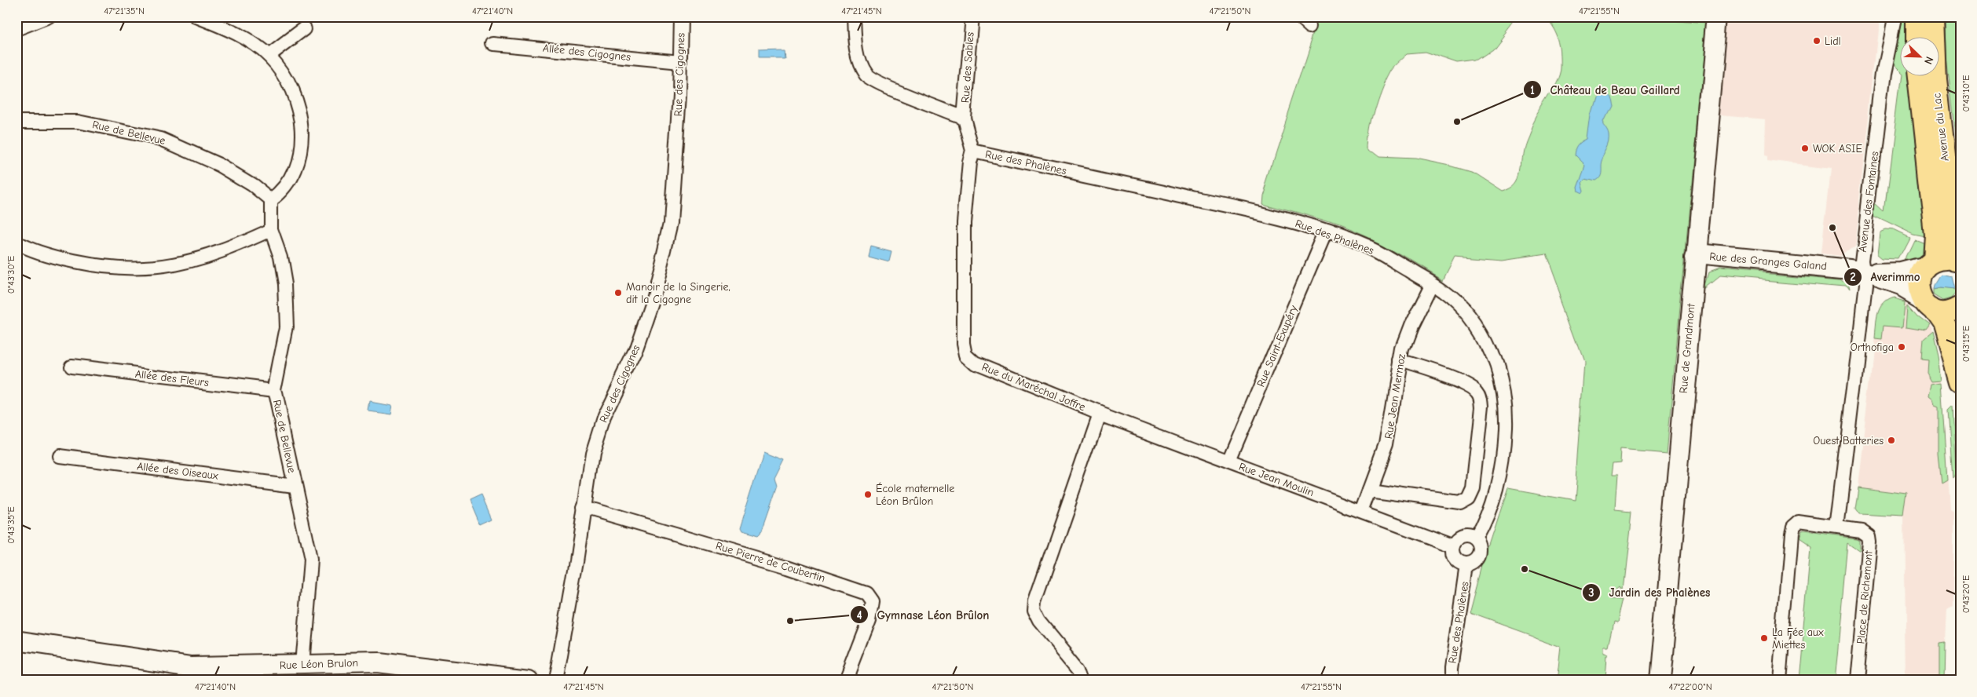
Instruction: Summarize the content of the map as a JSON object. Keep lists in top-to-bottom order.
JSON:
{
  "streets": {
    "main road": ["Avenue du Lac"],
    "street": [
      "Allée des Cigognes",
      "Rue des Sables",
      "Rue des Cigognes",
      "Rue de Bellevue",
      "Rue des Phalènes",
      "Avenue des Fontaines",
      "Rue des Granges Galand",
      "Rue Saint-Exupéry",
      "Rue de Grandmont",
      "Allée des Fleurs",
      "Rue du Maréchal Joffre",
      "Rue Jean Mermoz",
      "Allée des Oiseaux",
      "Rue Jean Moulin",
      "Rue Pierre de Coubertin",
      "Place de Richemont",
      "Rue Léon Brulon"
    ]
  },
  "crossings": [
    ["Allée des Cigognes", "Rue des Cigognes"],
    ["Rue des Sables", "Rue du Maréchal Joffre"],
    ["Rue des Cigognes", "Rue Pierre de Coubertin"],
    ["Avenue du Lac", "Rue des Granges Galand"],
    ["Rue de Bellevue", "Allée des Fleurs"],
    ["Rue de Bellevue", "Allée des Oiseaux"],
    ["Rue de Bellevue", "Rue Léon Brulon"],
    ["Rue des Phalènes", "Rue Saint-Exupéry"],
    ["Rue des Phalènes", "Rue du Maréchal Joffre"],
    ["Rue des Phalènes", "Rue Jean Mermoz"],
    ["Rue des Phalènes", "Rue Jean Moulin"],
    ["Avenue des Fontaines", "Rue des Granges Galand"],
    ["Avenue des Fontaines", "Place de Richemont"],
    ["Rue des Granges Galand", "Rue de Grandmont"],
    ["Rue Saint-Exupéry", "Rue Jean Moulin"],
    ["Rue du Maréchal Joffre", "Rue Jean Moulin"],
    ["Rue Jean Mermoz", "Rue Jean Moulin"]
  ],
  "places": [
    "Lidl",
    "Château de Beau Gaillard",
    "WOK ASIE",
    "Averimmo",
    "Manoir de la Singerie, dit la Cigogne",
    "Orthofiga",
    "Ouest Batteries",
    "École maternelle Léon Brûlon",
    "Jardin des Phalènes",
    "Gymnase Léon Brûlon",
    "La Fée aux Miettes"
  ],
  "north": "bottom right",
  "coordinates": [
    "47°21'35\"N",
    "47°21'40\"N",
    "47°21'45\"N",
    "47°21'50\"N",
    "47°21'55\"N",
    "0°43'10\"E",
    "0°43'30\"E",
    "0°43'15\"E",
    "0°43'35\"E",
    "0°43'20\"E",
    "47°22'00\"N"
  ]
}
